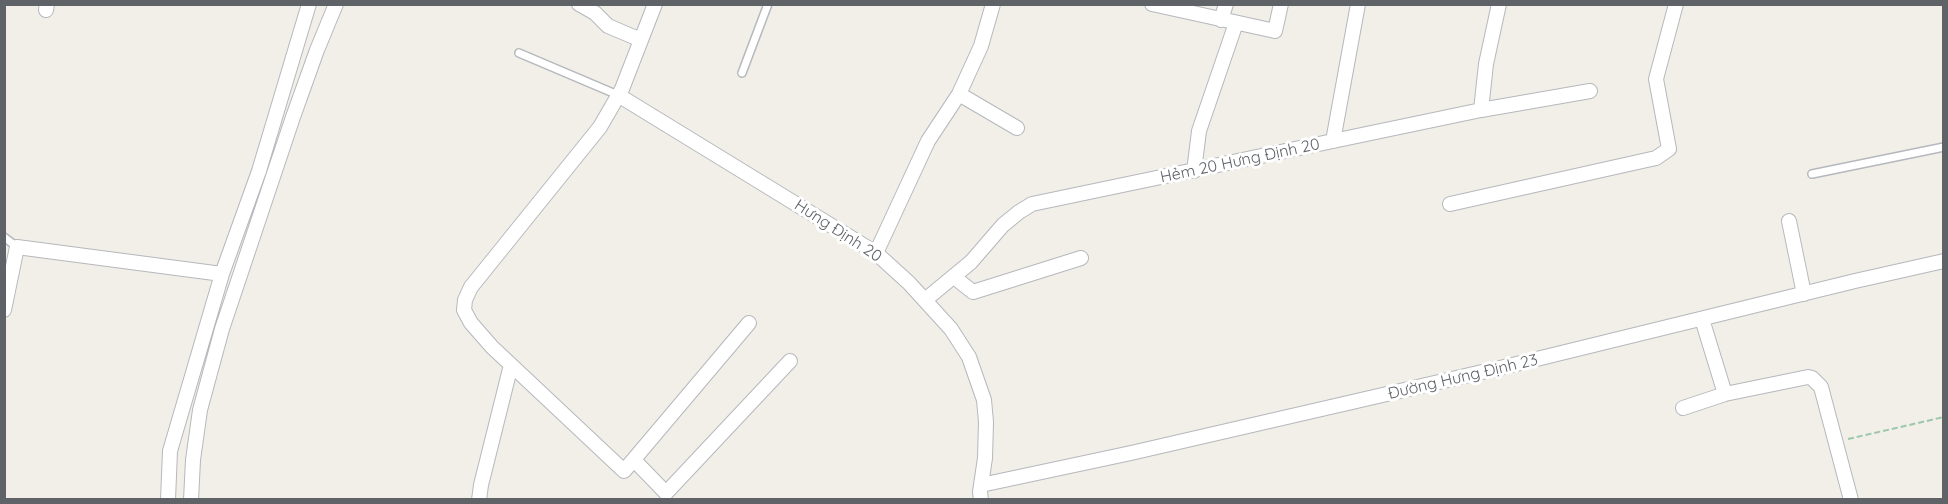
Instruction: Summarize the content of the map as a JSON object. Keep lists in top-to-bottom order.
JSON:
{
  "streets": {
    "street": ["Hẻm 20 Hưng Định 20", "Hưng Định 20", "Đường Hưng Định 23"]
  },
  "crossings": [
    ["Hẻm 20 Hưng Định 20", "Hưng Định 20"],
    ["Hưng Định 20", "Đường Hưng Định 23"]
  ]
}
